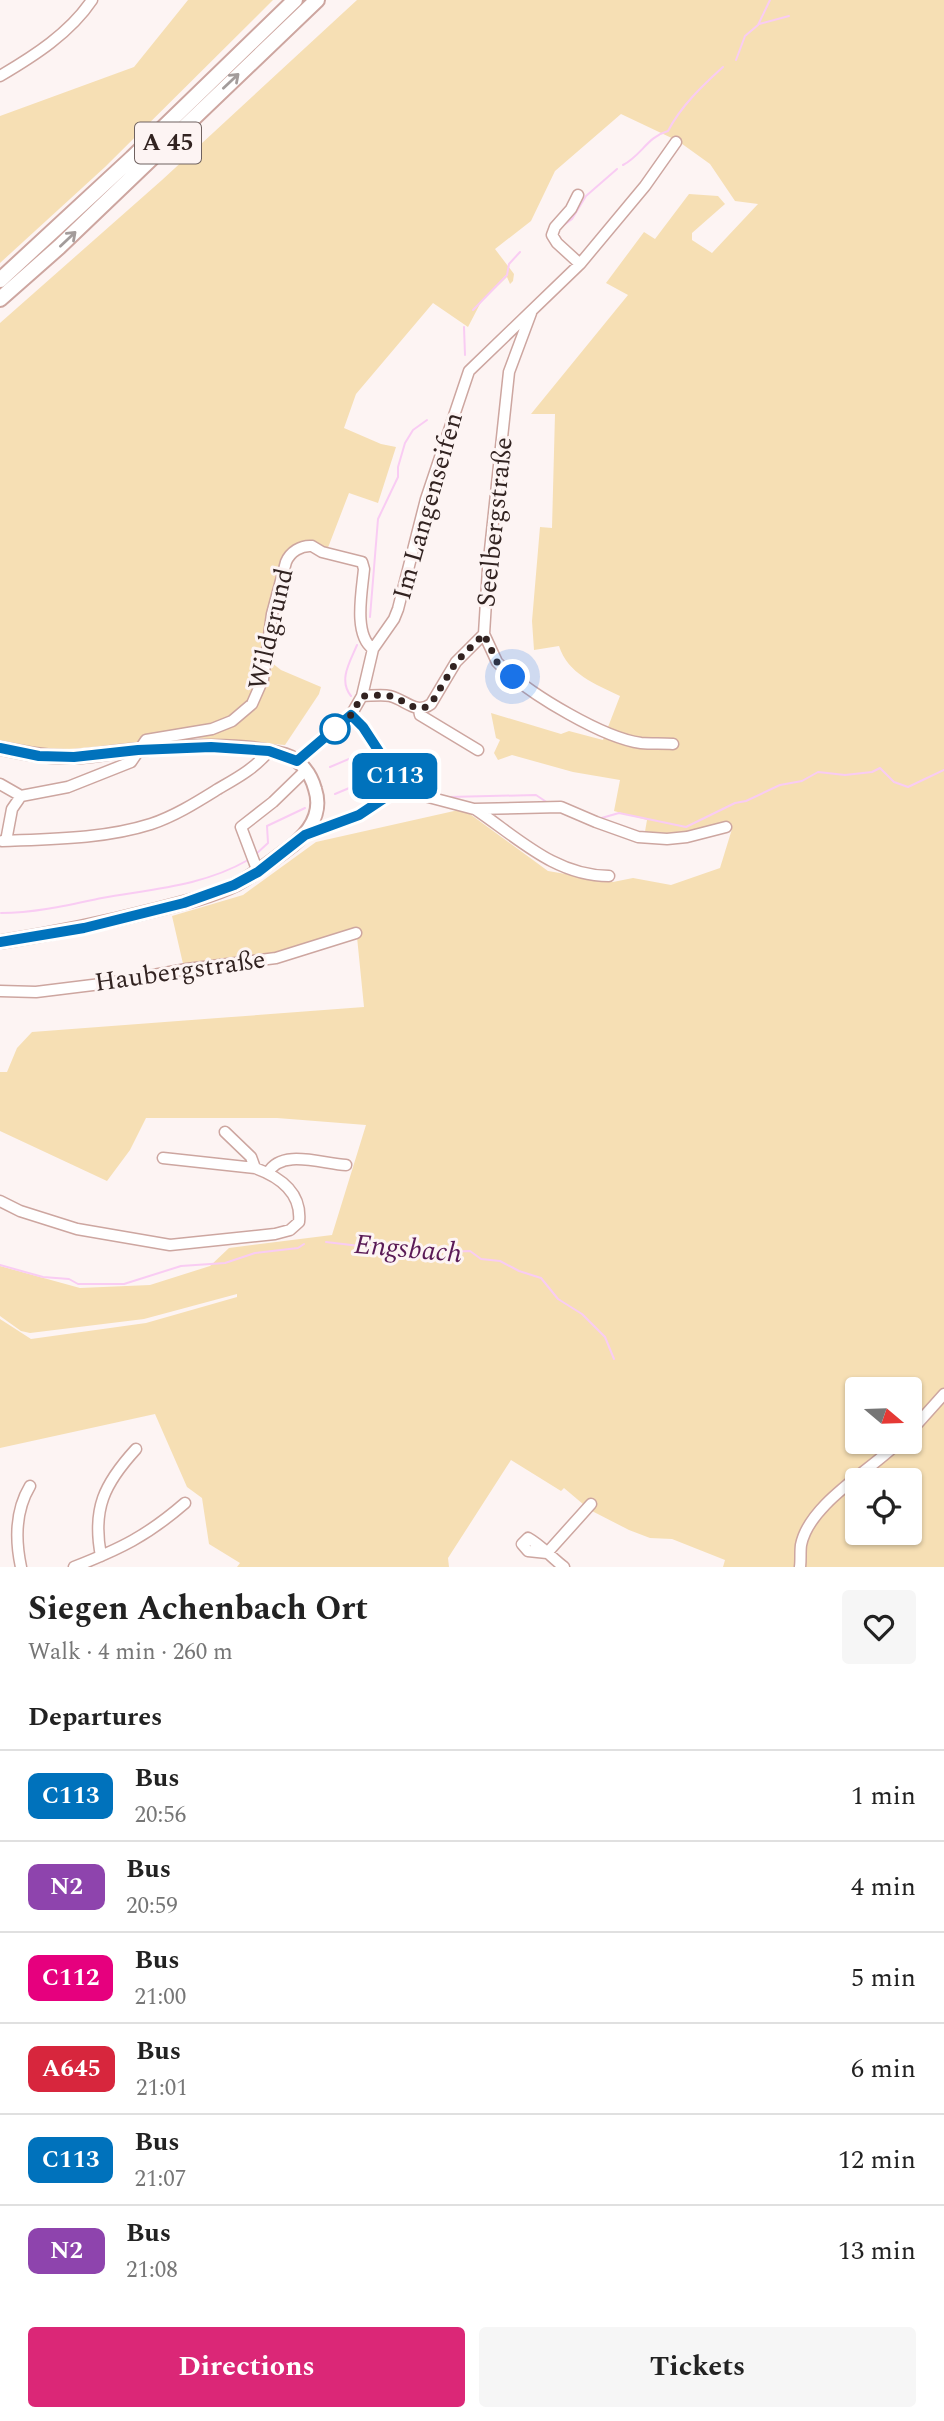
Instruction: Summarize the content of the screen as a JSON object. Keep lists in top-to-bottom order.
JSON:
{
  "streets": {
    "highway": ["A 45"],
    "street": [
      "Im Langenseifen",
      "Seelbergstraße",
      "Wildgrund",
      "Haubergstraße"
    ]
  },
  "crossings": [
    ["Im Langenseifen", "Seelbergstraße"],
    ["Im Langenseifen", "Wildgrund"]
  ],
  "water": ["Engsbach"],
  "lines": ["bus line C113"],
  "north": "right",
  "page": {
    "on_map": "C113",
    "heading": [
      ["Siegen Achenbach Ort", "Walk · 4 min · 260 m"],
      "Departures"
    ],
    "list": [
      {
        "mark": "C113",
        "name": "Bus",
        "note": "20:56",
        "value": "1 min"
      },
      {
        "mark": "N2",
        "name": "Bus",
        "note": "20:59",
        "value": "4 min"
      },
      {
        "mark": "C112",
        "name": "Bus",
        "note": "21:00",
        "value": "5 min"
      },
      {
        "mark": "A645",
        "name": "Bus",
        "note": "21:01",
        "value": "6 min"
      },
      {
        "mark": "C113",
        "name": "Bus",
        "note": "21:07",
        "value": "12 min"
      },
      {
        "mark": "N2",
        "name": "Bus",
        "note": "21:08",
        "value": "13 min"
      }
    ],
    "buttons": ["Directions", "Tickets"]
  }
}
